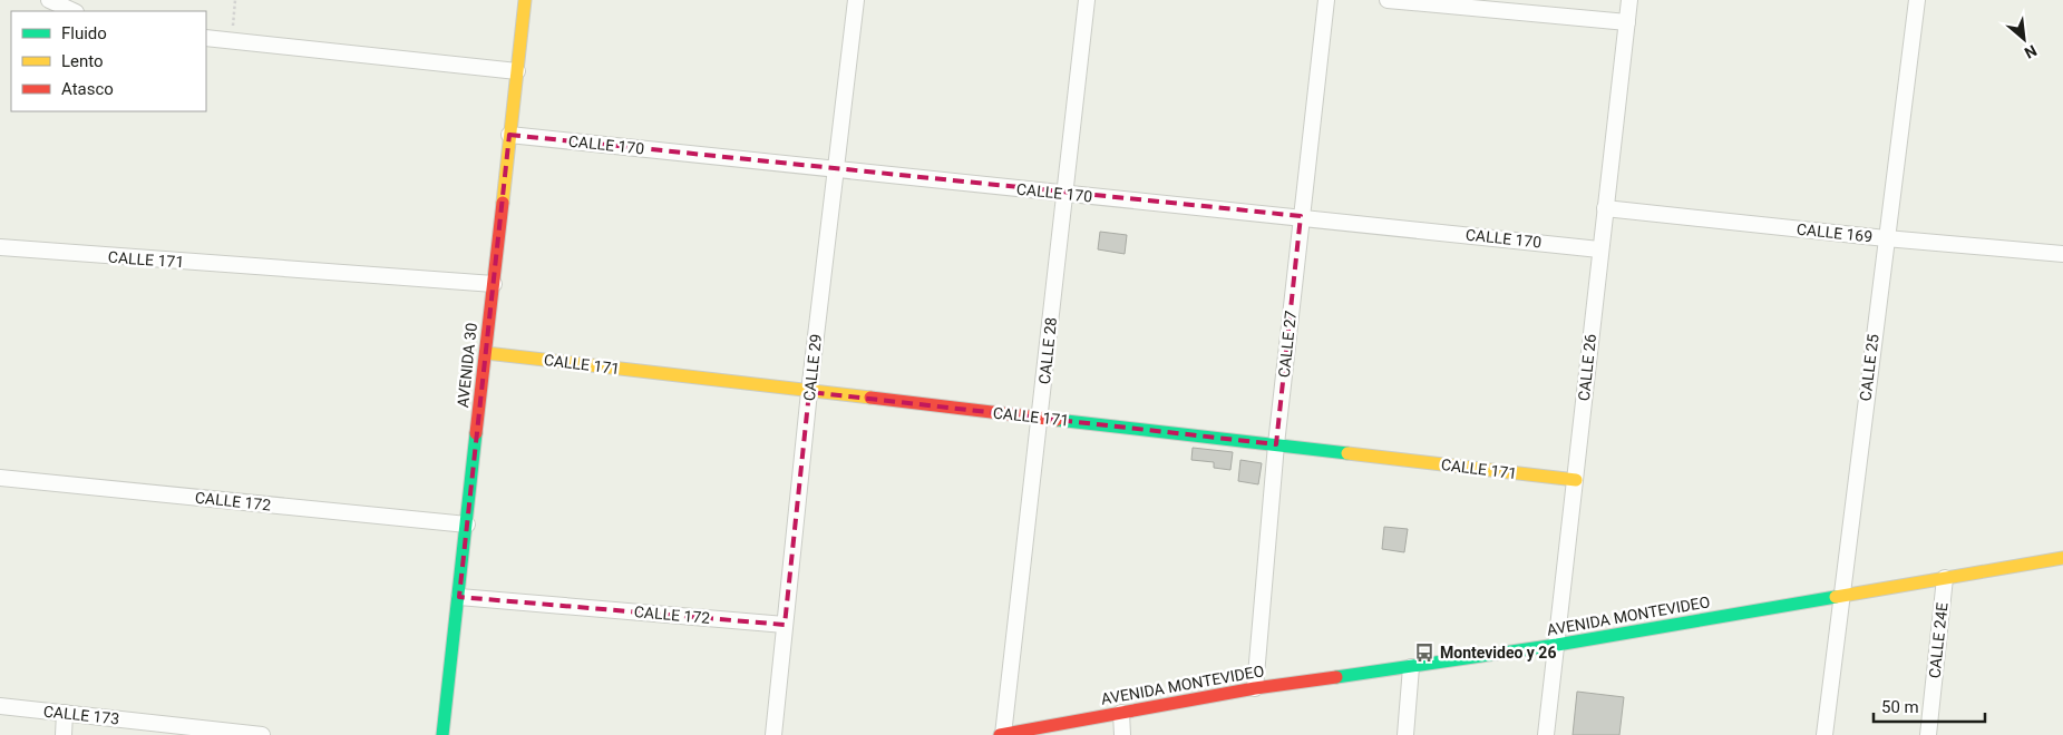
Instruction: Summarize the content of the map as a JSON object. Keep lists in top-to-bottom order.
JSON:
{
  "streets": {
    "street": [
      "CALLE 170",
      "CALLE 169",
      "CALLE 171",
      "CALLE 27",
      "CALLE 28",
      "AVENIDA 30",
      "CALLE 29",
      "CALLE 26",
      "CALLE 25",
      "CALLE 172",
      "AVENIDA MONTEVIDEO",
      "CALLE 24E",
      "CALLE 173"
    ]
  },
  "crossings": [
    ["CALLE 170", "CALLE 27"],
    ["CALLE 170", "CALLE 28"],
    ["CALLE 170", "AVENIDA 30"],
    ["CALLE 170", "CALLE 29"],
    ["CALLE 170", "CALLE 26"],
    ["CALLE 169", "CALLE 26"],
    ["CALLE 169", "CALLE 25"],
    ["CALLE 171", "CALLE 27"],
    ["CALLE 171", "CALLE 28"],
    ["CALLE 171", "AVENIDA 30"],
    ["CALLE 171", "CALLE 29"],
    ["CALLE 171", "CALLE 26"],
    ["CALLE 27", "AVENIDA MONTEVIDEO"],
    ["CALLE 28", "AVENIDA MONTEVIDEO"],
    ["AVENIDA 30", "CALLE 172"],
    ["CALLE 29", "CALLE 172"],
    ["CALLE 26", "AVENIDA MONTEVIDEO"],
    ["CALLE 25", "AVENIDA MONTEVIDEO"],
    ["AVENIDA MONTEVIDEO", "CALLE 24E"]
  ],
  "places": {
    "bus stop": ["Montevideo y 26"]
  },
  "legend": ["Fluido", "Lento", "Atasco"],
  "scale_bar": "50 m",
  "north": "bottom right"
}
